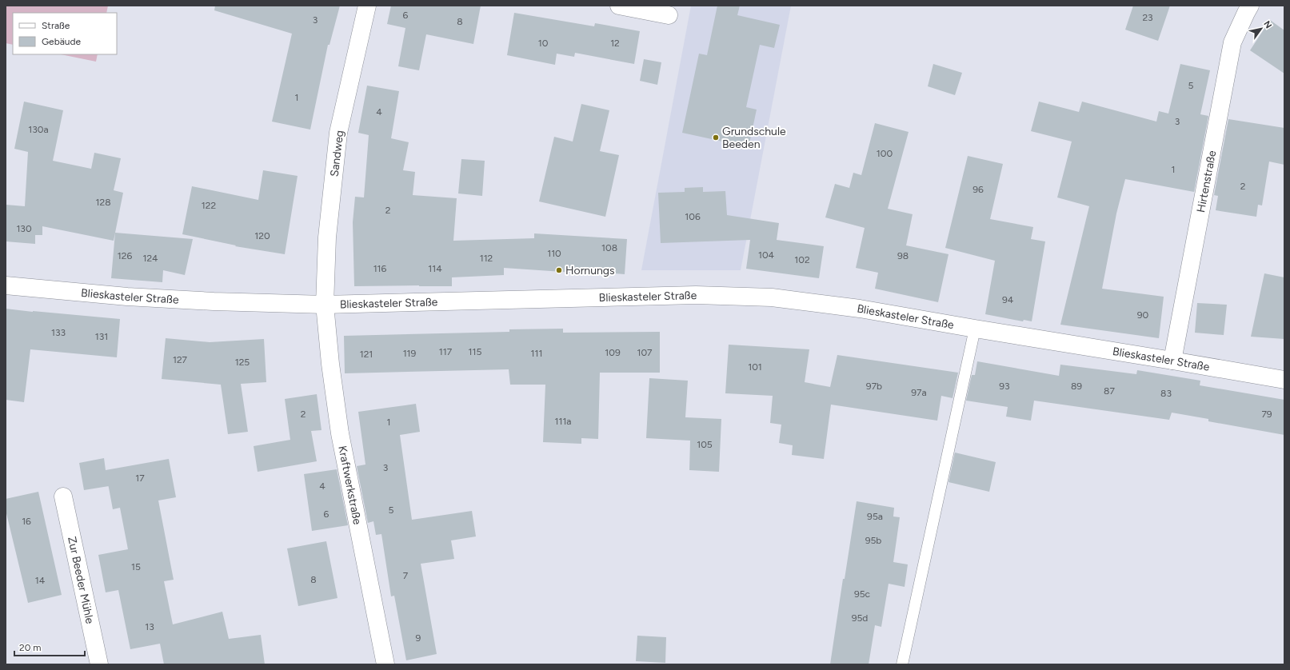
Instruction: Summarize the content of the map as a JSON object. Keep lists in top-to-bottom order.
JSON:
{
  "streets": {
    "street": [
      "Sandweg",
      "Hirtenstraße",
      "Blieskasteler Straße",
      "Kraftwerkstraße",
      "Zur Beeder Mühle"
    ]
  },
  "crossings": [
    ["Sandweg", "Blieskasteler Straße"],
    ["Sandweg", "Kraftwerkstraße"],
    ["Hirtenstraße", "Blieskasteler Straße"],
    ["Blieskasteler Straße", "Kraftwerkstraße"]
  ],
  "places": ["Grundschule Beeden", "Hornungs"],
  "house_numbers": [
    "6",
    "23",
    "3",
    "8",
    "10",
    "12",
    "5",
    "1",
    "4",
    "3",
    "130a",
    "100",
    "1",
    "2",
    "96",
    "128",
    "122",
    "2",
    "106",
    "130",
    "120",
    "108",
    "110",
    "104",
    "126",
    "98",
    "124",
    "112",
    "102",
    "116",
    "114",
    "94",
    "90",
    "133",
    "131",
    "117",
    "115",
    "109",
    "107",
    "119",
    "111",
    "121",
    "127",
    "125",
    "101",
    "97b",
    "93",
    "89",
    "87",
    "97a",
    "83",
    "2",
    "79",
    "111a",
    "1",
    "105",
    "3",
    "17",
    "4",
    "5",
    "6",
    "95a",
    "16",
    "95b",
    "15",
    "7",
    "8",
    "14",
    "95c",
    "95d",
    "13",
    "9"
  ],
  "legend": ["Straße", "Gebäude"],
  "scale_bar": "20 m",
  "north": "top right"
}
